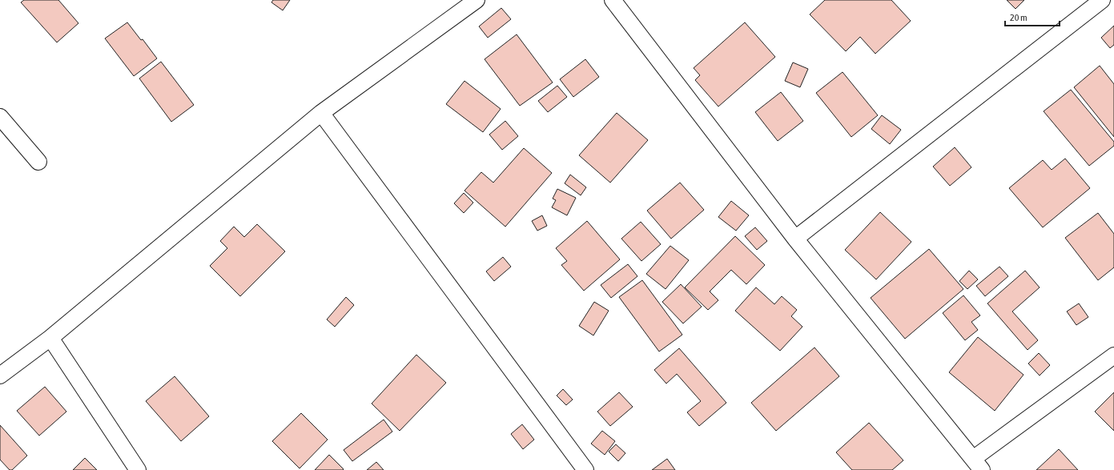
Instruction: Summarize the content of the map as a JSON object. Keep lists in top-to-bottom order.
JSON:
{
  "scale_bar": "20 m"
}
